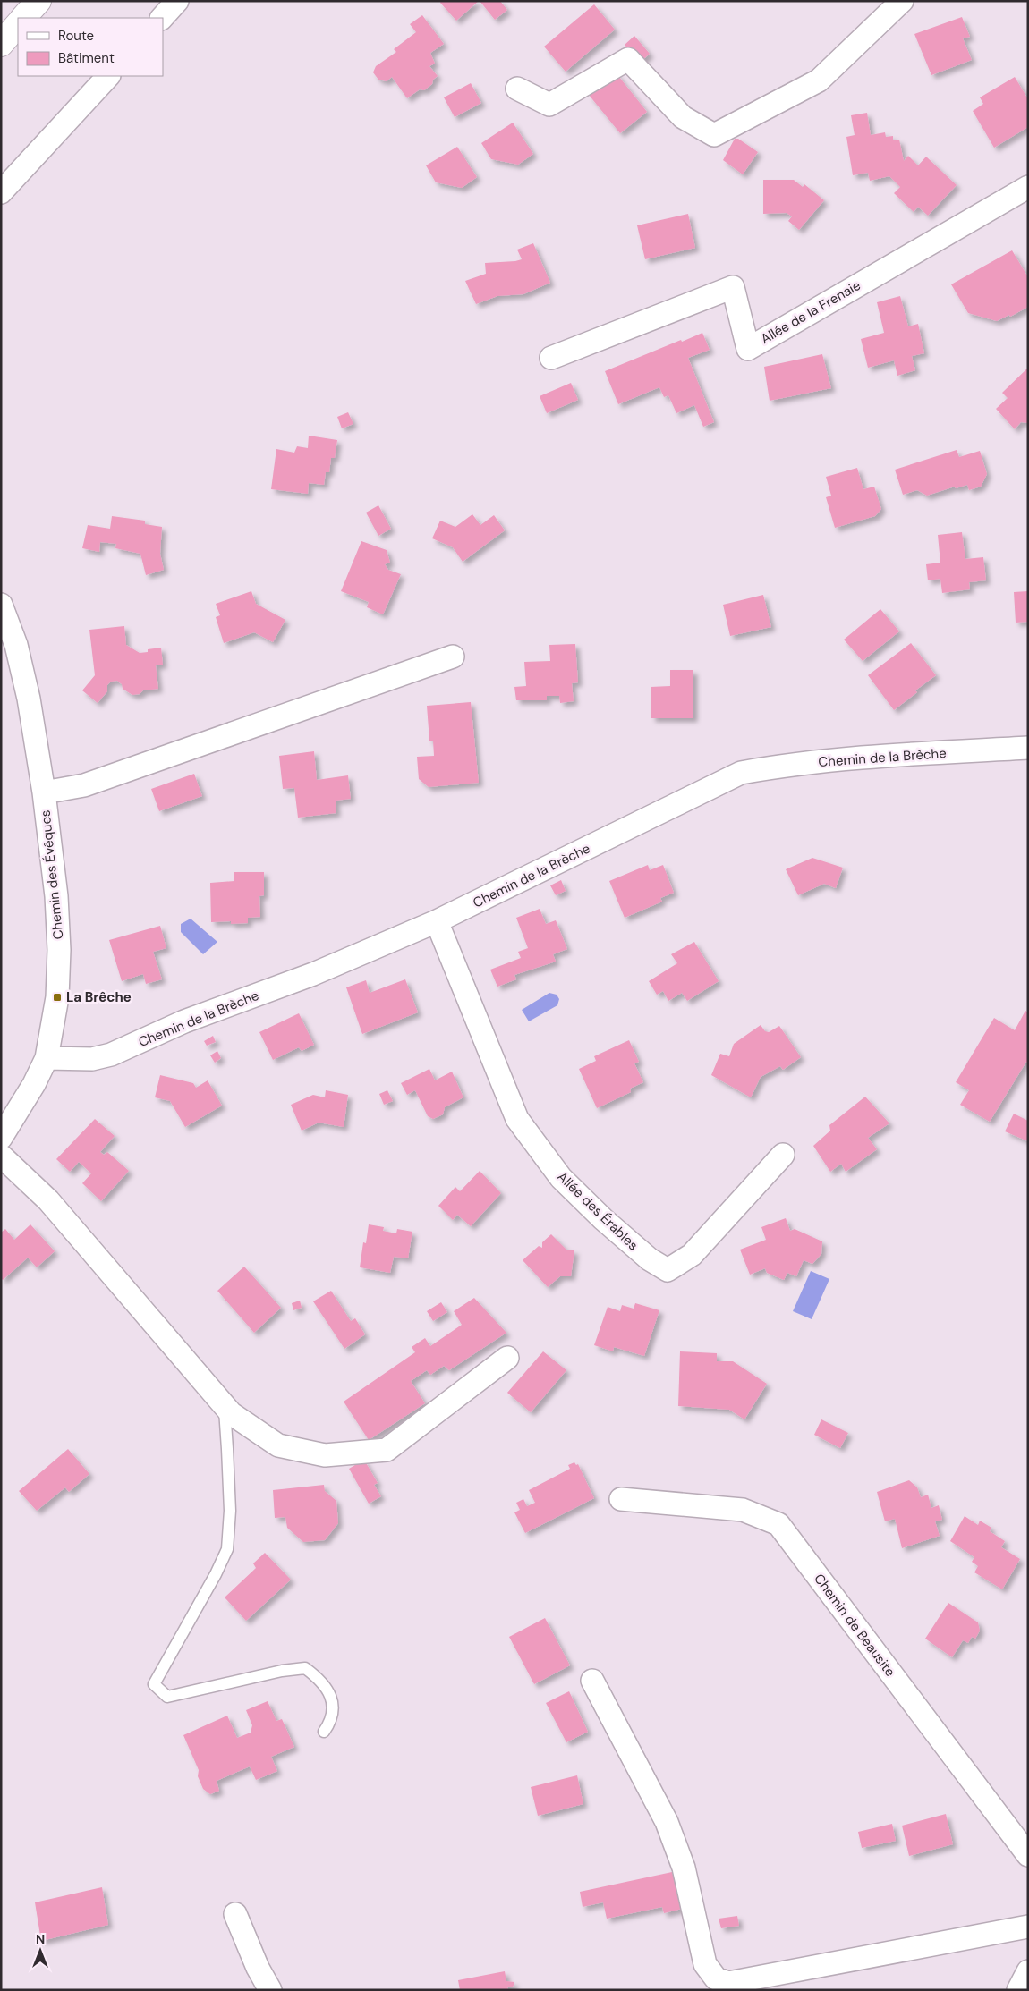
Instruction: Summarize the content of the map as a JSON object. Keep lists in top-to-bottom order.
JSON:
{
  "streets": {
    "street": [
      "Allée de la Frenaie",
      "Chemin de la Brèche",
      "Chemin des Évêques",
      "Allée des Érables",
      "Chemin de Beausite"
    ]
  },
  "crossings": [
    ["Chemin de la Brèche", "Chemin des Évêques"],
    ["Chemin de la Brèche", "Allée des Érables"]
  ],
  "places": {
    "transit": ["La Brêche"]
  },
  "legend": ["Route", "Bâtiment"],
  "north": "top"
}
